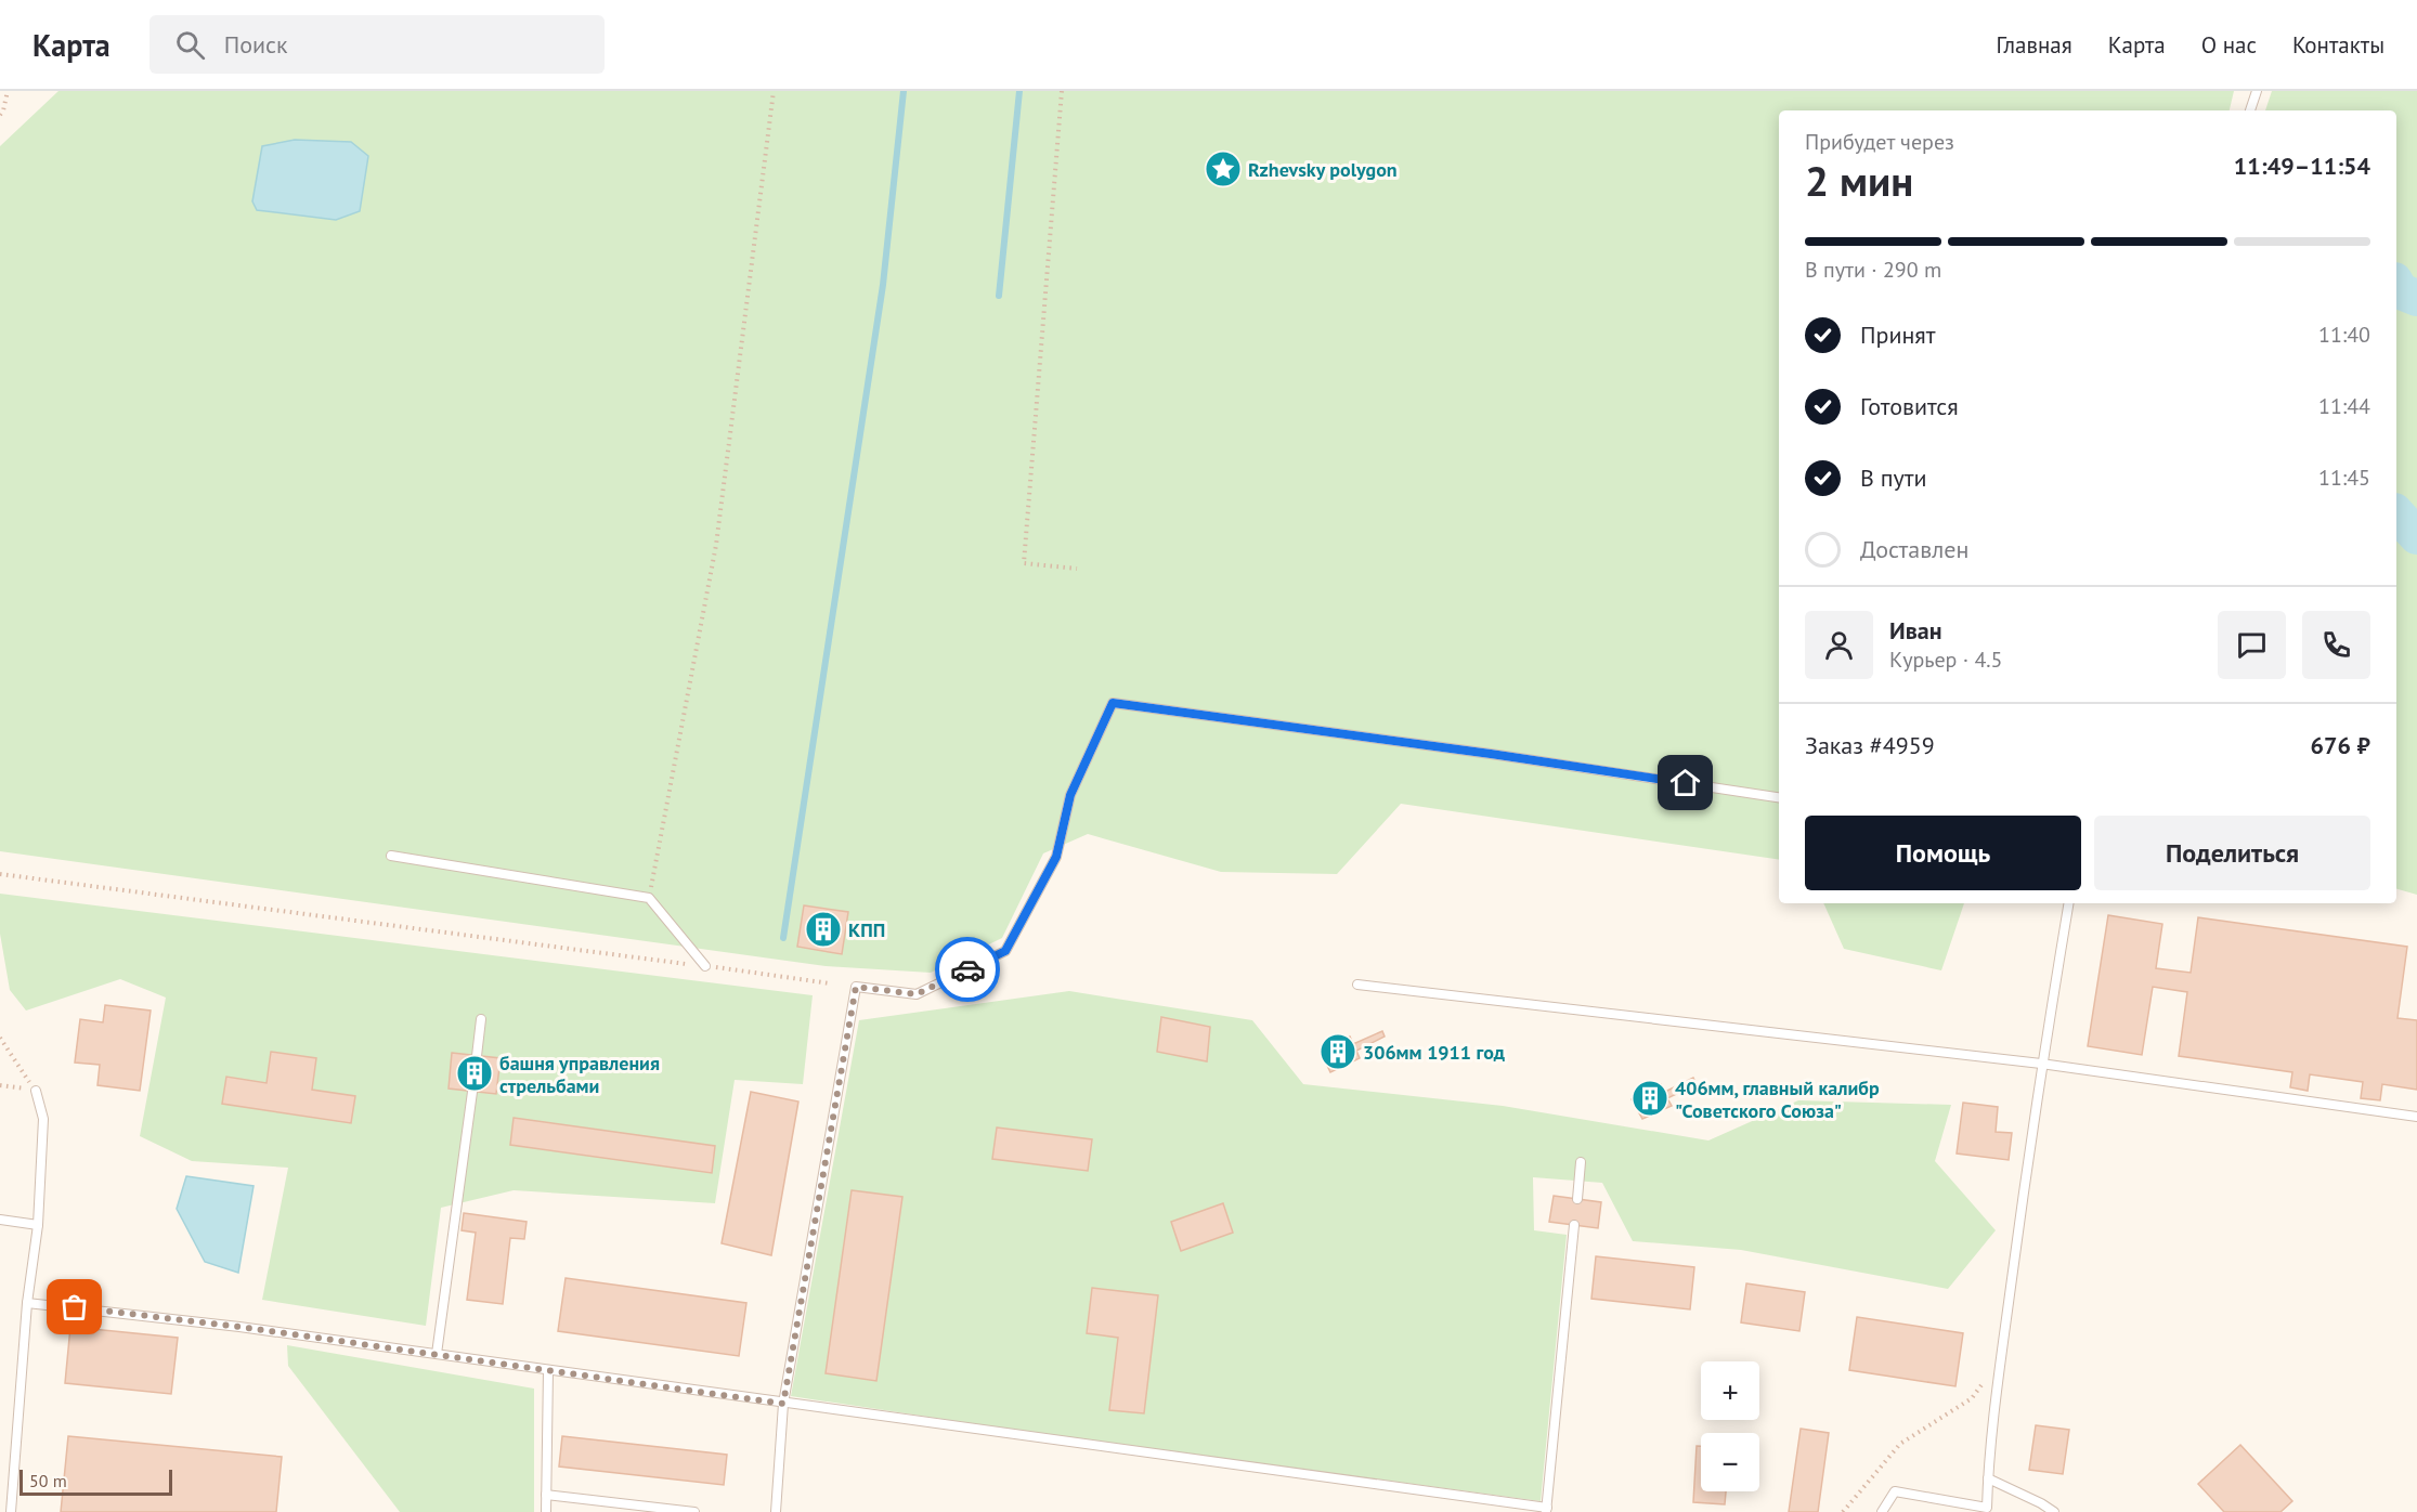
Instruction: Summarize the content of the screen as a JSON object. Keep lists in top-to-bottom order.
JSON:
{
  "places": {
    "place": ["Rzhevsky polygon"],
    "building": [
      "КПП",
      "306мм 1911 год",
      "башня управления стрельбами",
      "406мм, главный калибр \"Советского Союза\""
    ]
  },
  "scale_bar": "50 m",
  "page": {
    "header": "Карта",
    "search": "Поиск",
    "nav": [
      "Главная",
      "Карта",
      "О нас",
      "Контакты"
    ],
    "heading": ["2 мин", "Прибудет через", "11:49–11:54"],
    "panel": [
      "Иван",
      "Курьер · 4.5",
      "Заказ #4959",
      "676 ₽"
    ],
    "bar": "В пути · 290 m",
    "list": [
      ["Принят", "11:40"],
      ["Готовится", "11:44"],
      ["В пути", "11:45"],
      "Доставлен"
    ],
    "buttons": ["Помощь", "Поделиться"],
    "map_buttons": ["+", "−"],
    "scale": "50 m"
  }
}
